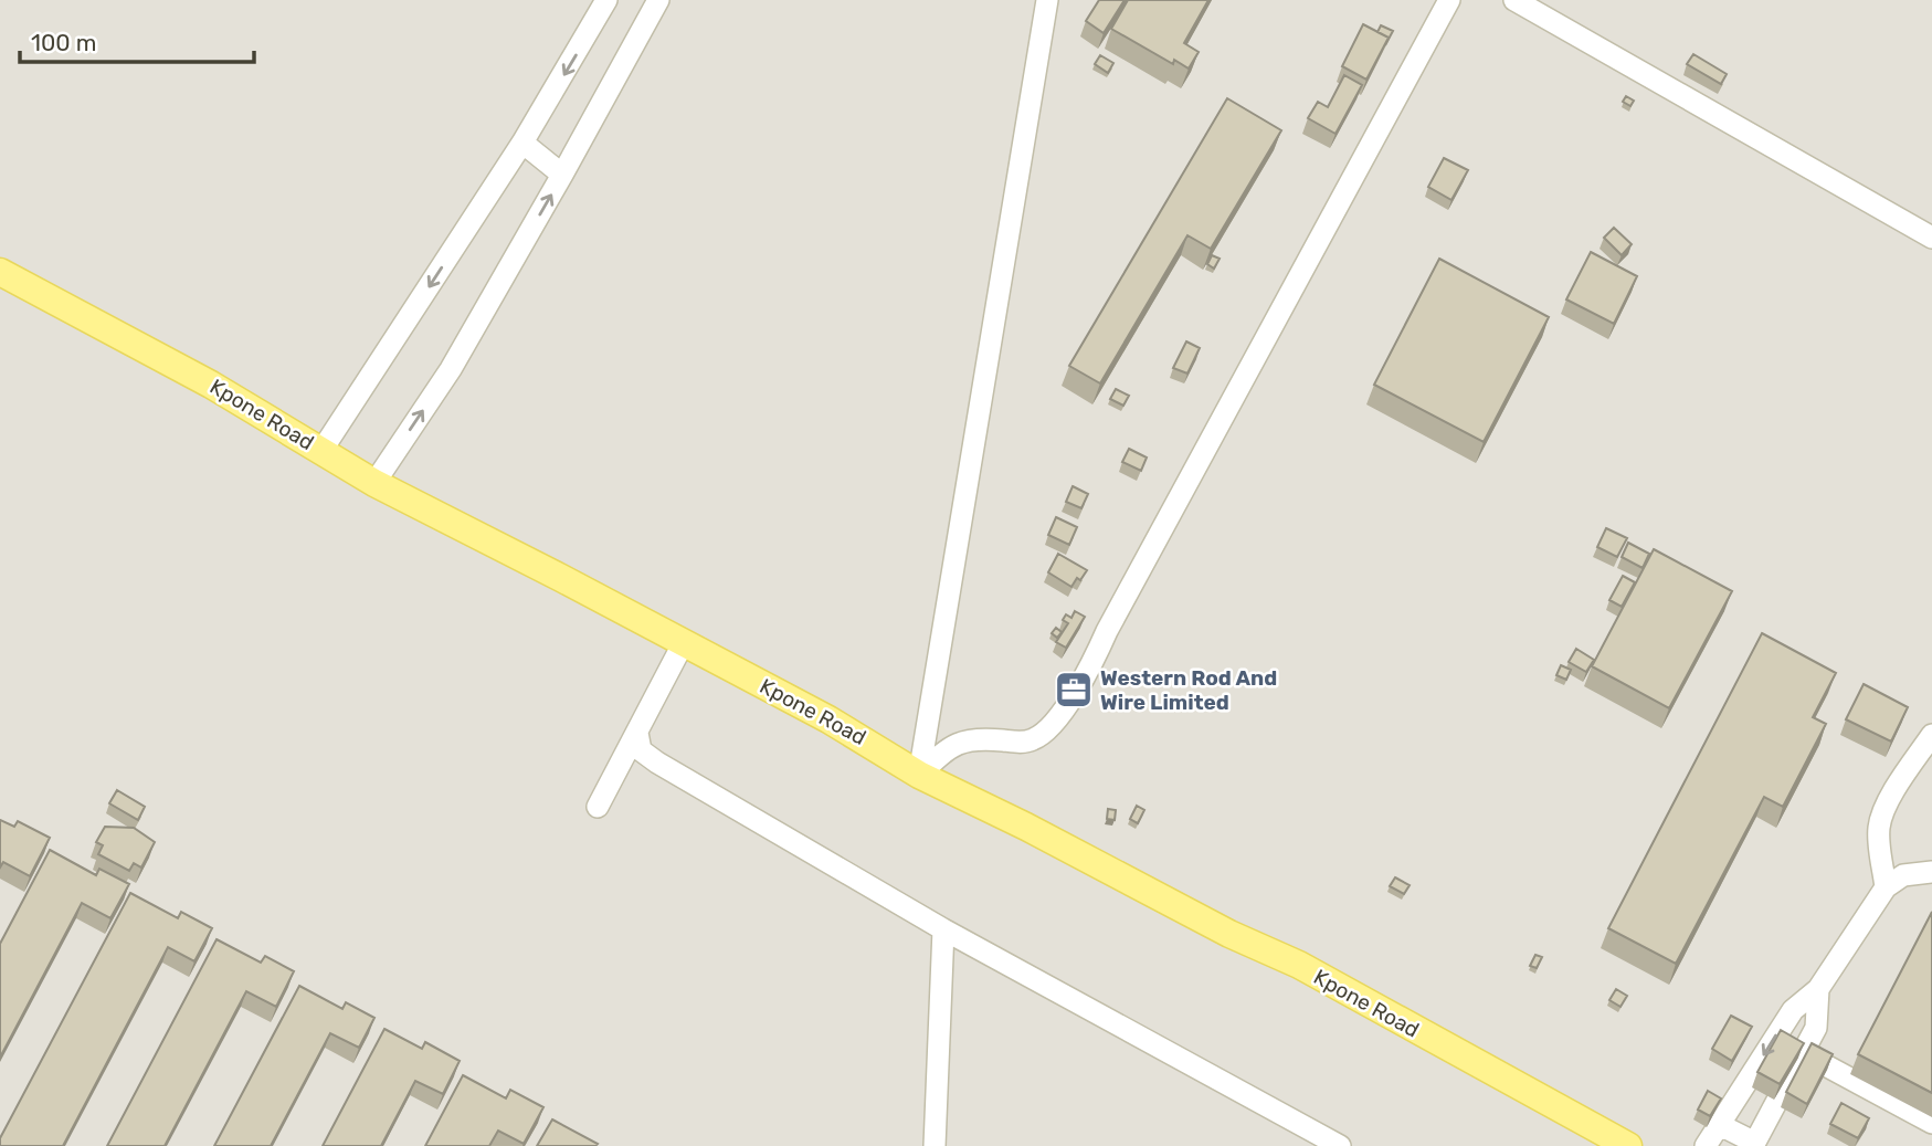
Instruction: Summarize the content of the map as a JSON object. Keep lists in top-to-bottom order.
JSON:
{
  "streets": {
    "main road": ["Kpone Road"]
  },
  "places": {
    "office": ["Western Rod And Wire Limited"]
  },
  "scale_bar": "100 m"
}
